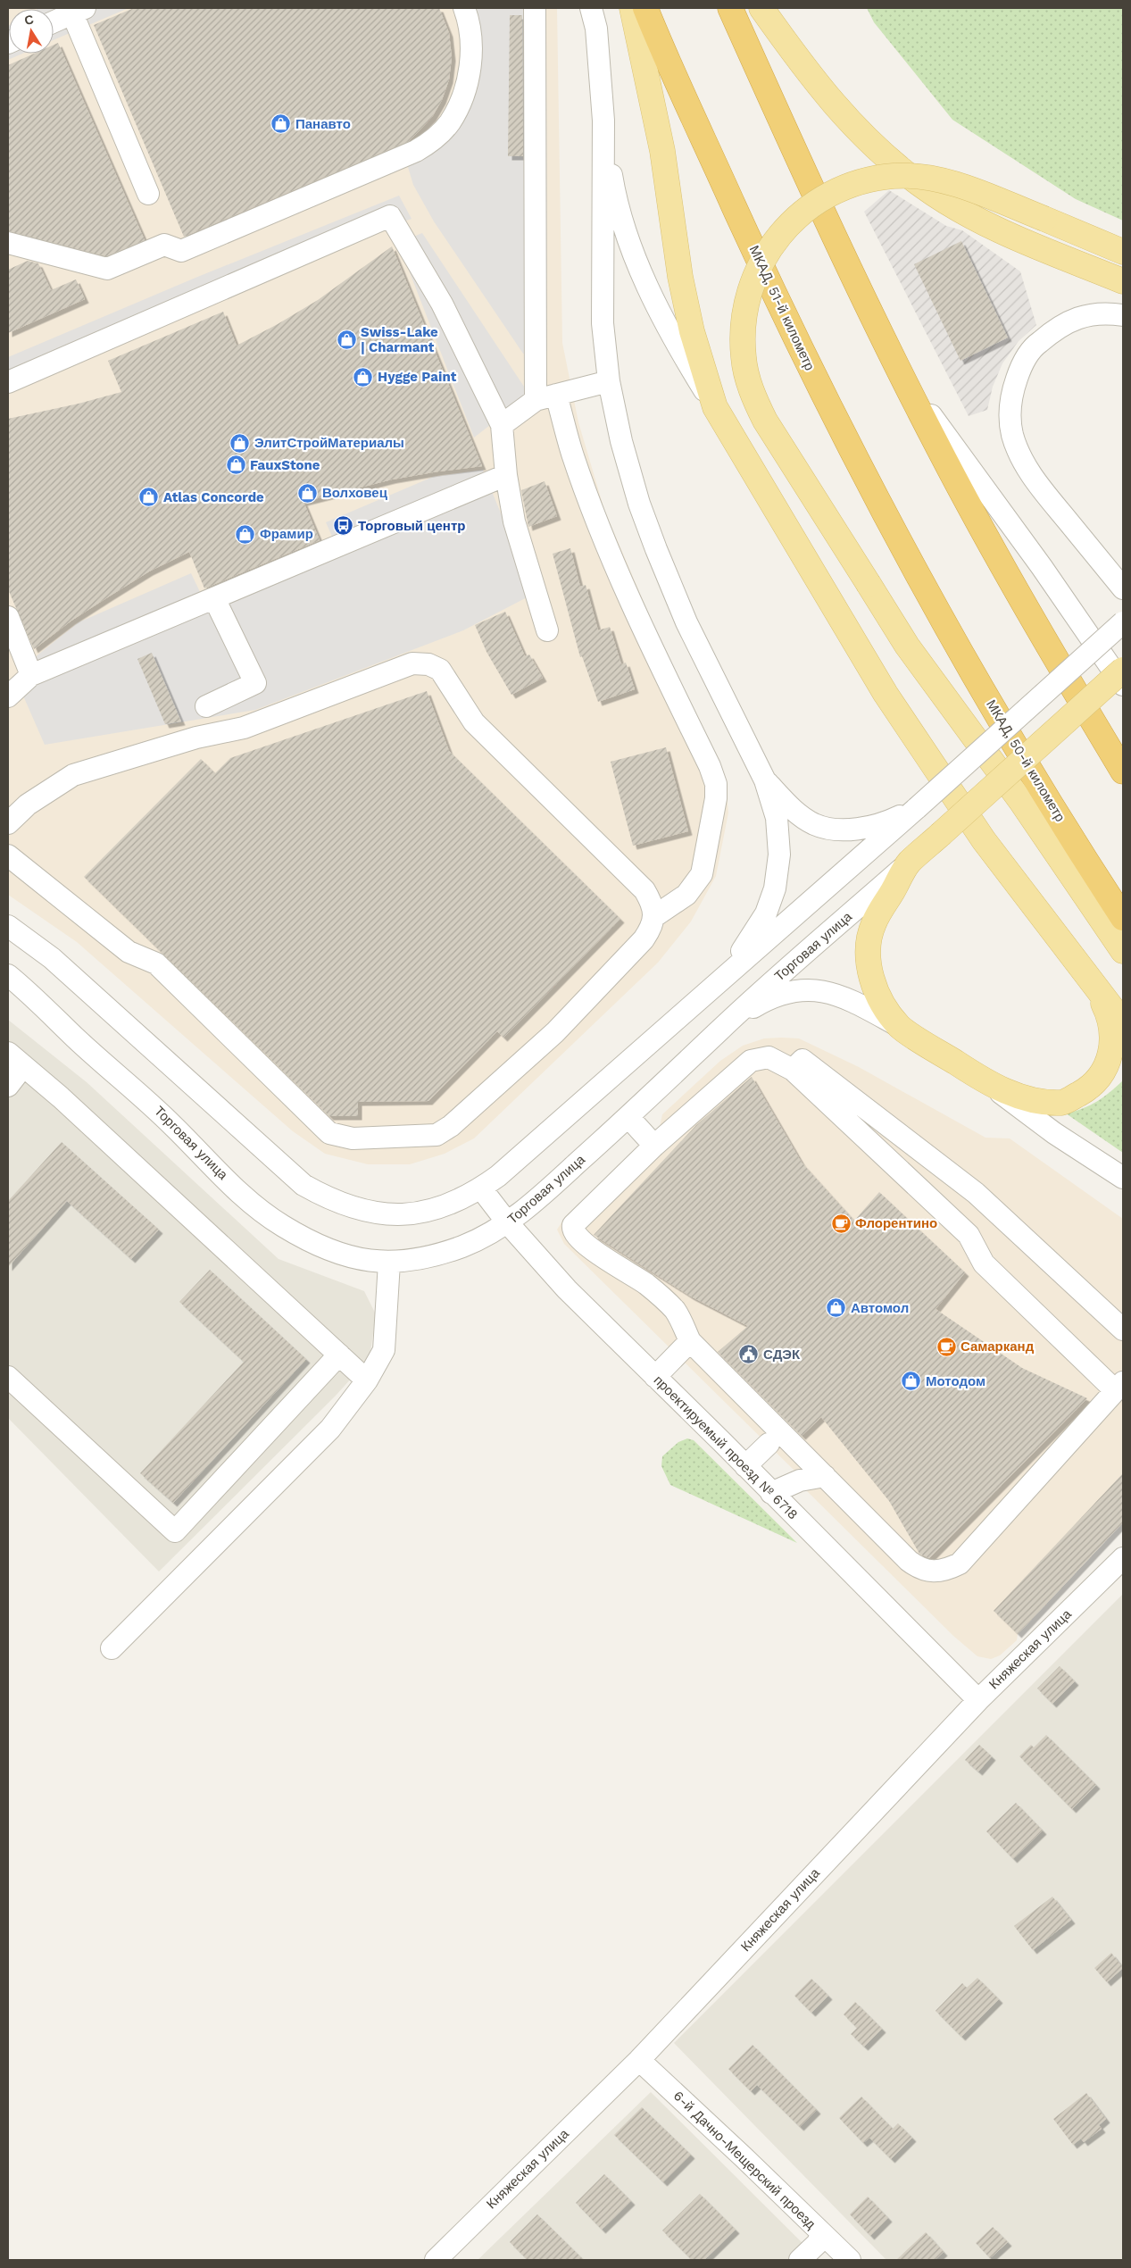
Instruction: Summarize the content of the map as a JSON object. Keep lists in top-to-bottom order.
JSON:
{
  "streets": {
    "highway": ["МКАД, 51-й километр", "МКАД, 50-й километр"],
    "main road": ["Торговая улица"],
    "street": ["проектируемый проезд № 6718", "Княжеская улица", "6-й Дачно-Мещерский проезд"]
  },
  "crossings": [
    ["МКАД, 51-й километр", "МКАД, 50-й километр"],
    ["Торговая улица", "проектируемый проезд № 6718"],
    ["проектируемый проезд № 6718", "Княжеская улица"],
    ["Княжеская улица", "6-й Дачно-Мещерский проезд"]
  ],
  "places": {
    "shop": [
      "Панавто",
      "Swiss-Lake | Charmant",
      "Hygge Paint",
      "ЭлитСтройМатериалы",
      "FauxStone",
      "Волховец",
      "Atlas Concorde",
      "Фрамир",
      "Автомол",
      "Мотодом"
    ],
    "bus stop": ["Торговый центр"],
    "cafe": ["Флорентино", "Самарканд"],
    "public building": ["СДЭК"]
  },
  "north": "top"
}
